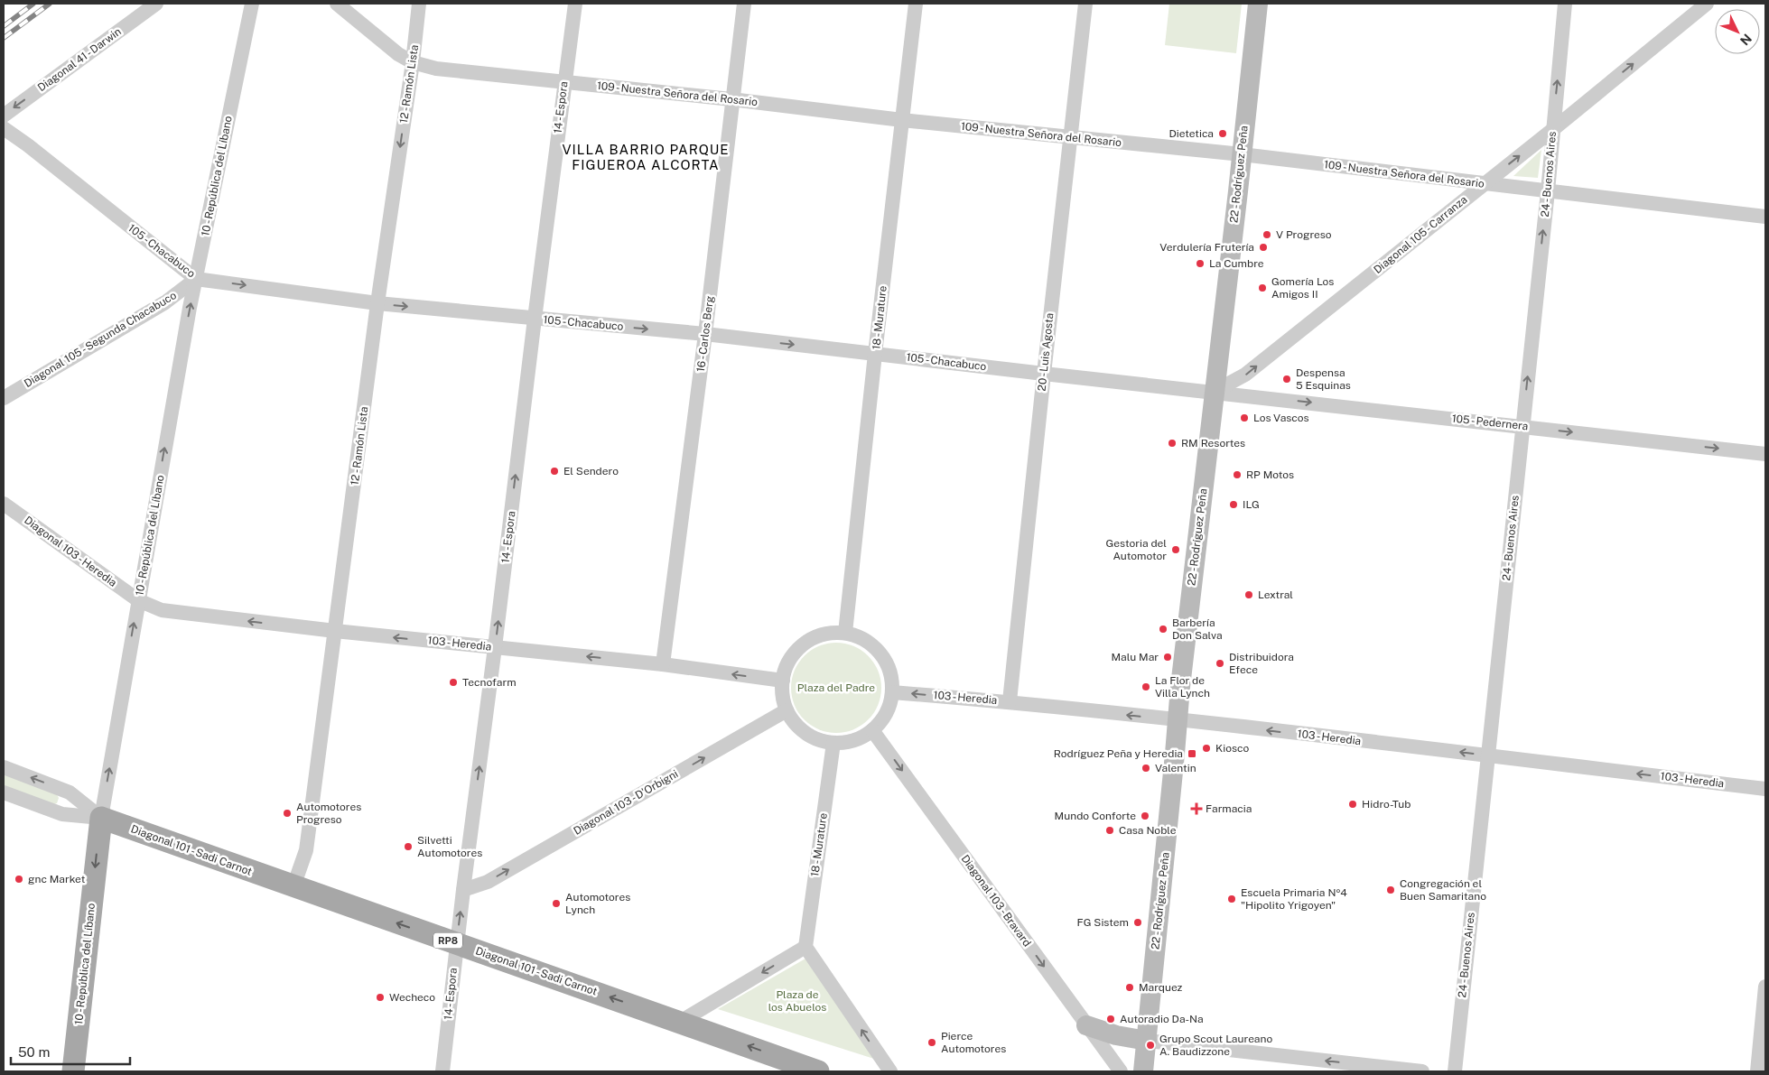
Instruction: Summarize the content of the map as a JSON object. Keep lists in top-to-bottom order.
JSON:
{
  "streets": {
    "main road": ["10 - República del Líbano", "Diagonal 101 - Sadi Carnot", "RP8"],
    "street": [
      "Diagonal 41 - Darwin",
      "12 - Ramón Lista",
      "109 - Nuestra Señora del Rosario",
      "14 - Espora",
      "22 - Rodríguez Peña",
      "24 - Buenos Aires",
      "Diagonal 105 - Carranza",
      "105 - Chacabuco",
      "18 - Murature",
      "16 - Carlos Berg",
      "Diagonal 105 - Segunda Chacabuco",
      "20 - Luis Agosta",
      "105 - Pedernera",
      "Diagonal 103 - Heredia",
      "103 - Heredia",
      "Diagonal 103 - D'Orbigni",
      "Diagonal 103 - Bravard"
    ]
  },
  "crossings": [
    ["12 - Ramón Lista", "109 - Nuestra Señora del Rosario"],
    ["12 - Ramón Lista", "105 - Chacabuco"],
    ["12 - Ramón Lista", "103 - Heredia"],
    ["12 - Ramón Lista", "Diagonal 101 - Sadi Carnot"],
    ["109 - Nuestra Señora del Rosario", "14 - Espora"],
    ["109 - Nuestra Señora del Rosario", "22 - Rodríguez Peña"],
    ["109 - Nuestra Señora del Rosario", "24 - Buenos Aires"],
    ["109 - Nuestra Señora del Rosario", "Diagonal 105 - Carranza"],
    ["109 - Nuestra Señora del Rosario", "18 - Murature"],
    ["109 - Nuestra Señora del Rosario", "16 - Carlos Berg"],
    ["109 - Nuestra Señora del Rosario", "20 - Luis Agosta"],
    ["14 - Espora", "105 - Chacabuco"],
    ["14 - Espora", "103 - Heredia"],
    ["14 - Espora", "Diagonal 103 - D'Orbigni"],
    ["14 - Espora", "Diagonal 101 - Sadi Carnot"],
    ["22 - Rodríguez Peña", "Diagonal 105 - Carranza"],
    ["22 - Rodríguez Peña", "105 - Chacabuco"],
    ["22 - Rodríguez Peña", "105 - Pedernera"],
    ["22 - Rodríguez Peña", "103 - Heredia"],
    ["24 - Buenos Aires", "Diagonal 105 - Carranza"],
    ["24 - Buenos Aires", "105 - Pedernera"],
    ["24 - Buenos Aires", "103 - Heredia"],
    ["10 - República del Líbano", "105 - Chacabuco"],
    ["10 - República del Líbano", "Diagonal 105 - Segunda Chacabuco"],
    ["10 - República del Líbano", "Diagonal 103 - Heredia"],
    ["10 - República del Líbano", "103 - Heredia"],
    ["10 - República del Líbano", "Diagonal 101 - Sadi Carnot"],
    ["Diagonal 105 - Carranza", "105 - Chacabuco"],
    ["Diagonal 105 - Carranza", "105 - Pedernera"],
    ["105 - Chacabuco", "18 - Murature"],
    ["105 - Chacabuco", "16 - Carlos Berg"],
    ["105 - Chacabuco", "Diagonal 105 - Segunda Chacabuco"],
    ["105 - Chacabuco", "20 - Luis Agosta"],
    ["105 - Chacabuco", "105 - Pedernera"],
    ["18 - Murature", "103 - Heredia"],
    ["18 - Murature", "Diagonal 103 - D'Orbigni"],
    ["18 - Murature", "Diagonal 103 - Bravard"],
    ["16 - Carlos Berg", "103 - Heredia"],
    ["20 - Luis Agosta", "103 - Heredia"],
    ["Diagonal 103 - Heredia", "103 - Heredia"],
    ["103 - Heredia", "Diagonal 103 - D'Orbigni"],
    ["103 - Heredia", "Diagonal 103 - Bravard"],
    ["Diagonal 103 - D'Orbigni", "Diagonal 103 - Bravard"]
  ],
  "one_way": [
    "Diagonal 41 - Darwin",
    "14 - Espora",
    "Diagonal 105 - Carranza",
    "105 - Chacabuco",
    "105 - Pedernera",
    "103 - Heredia",
    "Diagonal 103 - D'Orbigni",
    "Diagonal 101 - Sadi Carnot",
    "Diagonal 103 - Bravard"
  ],
  "districts": ["VILLA BARRIO PARQUE FIGUEROA ALCORTA"],
  "parks": ["Plaza del Padre", "Plaza de los Abuelos"],
  "places": {
    "other": [
      "Dietetica",
      "V Progreso",
      "Verdulería Frutería",
      "La Cumbre",
      "Gomería Los Amigos II",
      "Despensa 5 Esquinas",
      "Los Vascos",
      "RM Resortes",
      "El Sendero",
      "RP Motos",
      "ILG",
      "Gestoria del Automotor",
      "Lextral",
      "Barbería Don Salva",
      "Malu Mar",
      "Distribuidora Efece",
      "Tecnofarm",
      "La Flor de Villa Lynch",
      "Kiosco",
      "Valentin",
      "Hidro-Tub",
      "Automotores Progreso",
      "Mundo Conforte",
      "Casa Noble",
      "Silvetti Automotores",
      "gnc Market",
      "Congregación el Buen Samaritano",
      "Escuela Primaria Nº4 \"Hipolito Yrigoyen\"",
      "Automotores Lynch",
      "FG Sistem",
      "Marquez",
      "Wecheco",
      "Autoradio Da-Na",
      "Pierce Automotores",
      "Grupo Scout Laureano A. Baudizzone"
    ],
    "transit": ["Rodríguez Peña y Heredia"],
    "health": ["Farmacia"]
  },
  "scale_bar": "50 m",
  "north": "bottom right"
}
